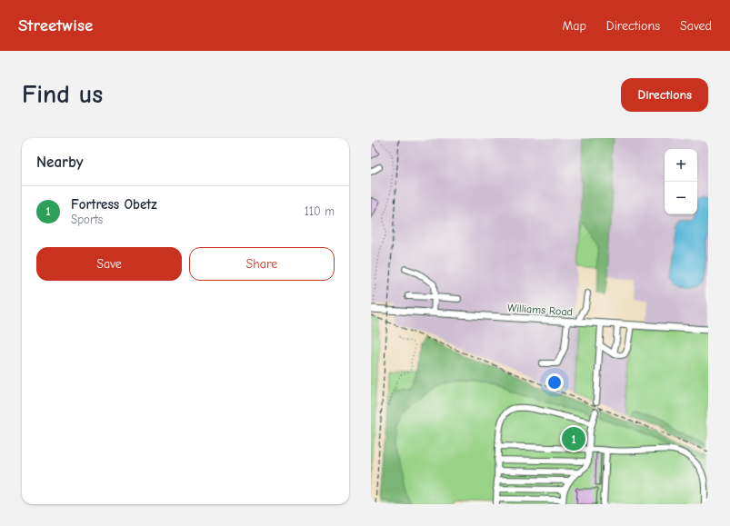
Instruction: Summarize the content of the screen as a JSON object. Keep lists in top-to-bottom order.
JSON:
{
  "streets": {
    "main road": ["Williams Road"]
  },
  "page": {
    "header": "Streetwise",
    "nav": ["Map", "Directions", "Saved"],
    "buttons": [
      "Directions",
      ["Save", "Share"]
    ],
    "title": "Find us",
    "heading": "Nearby",
    "map_buttons": ["+", "−"],
    "list": [
      {
        "mark": "1",
        "name": "Fortress Obetz",
        "note": "Sports",
        "value": "110 m"
      }
    ],
    "pins": "1"
  }
}
